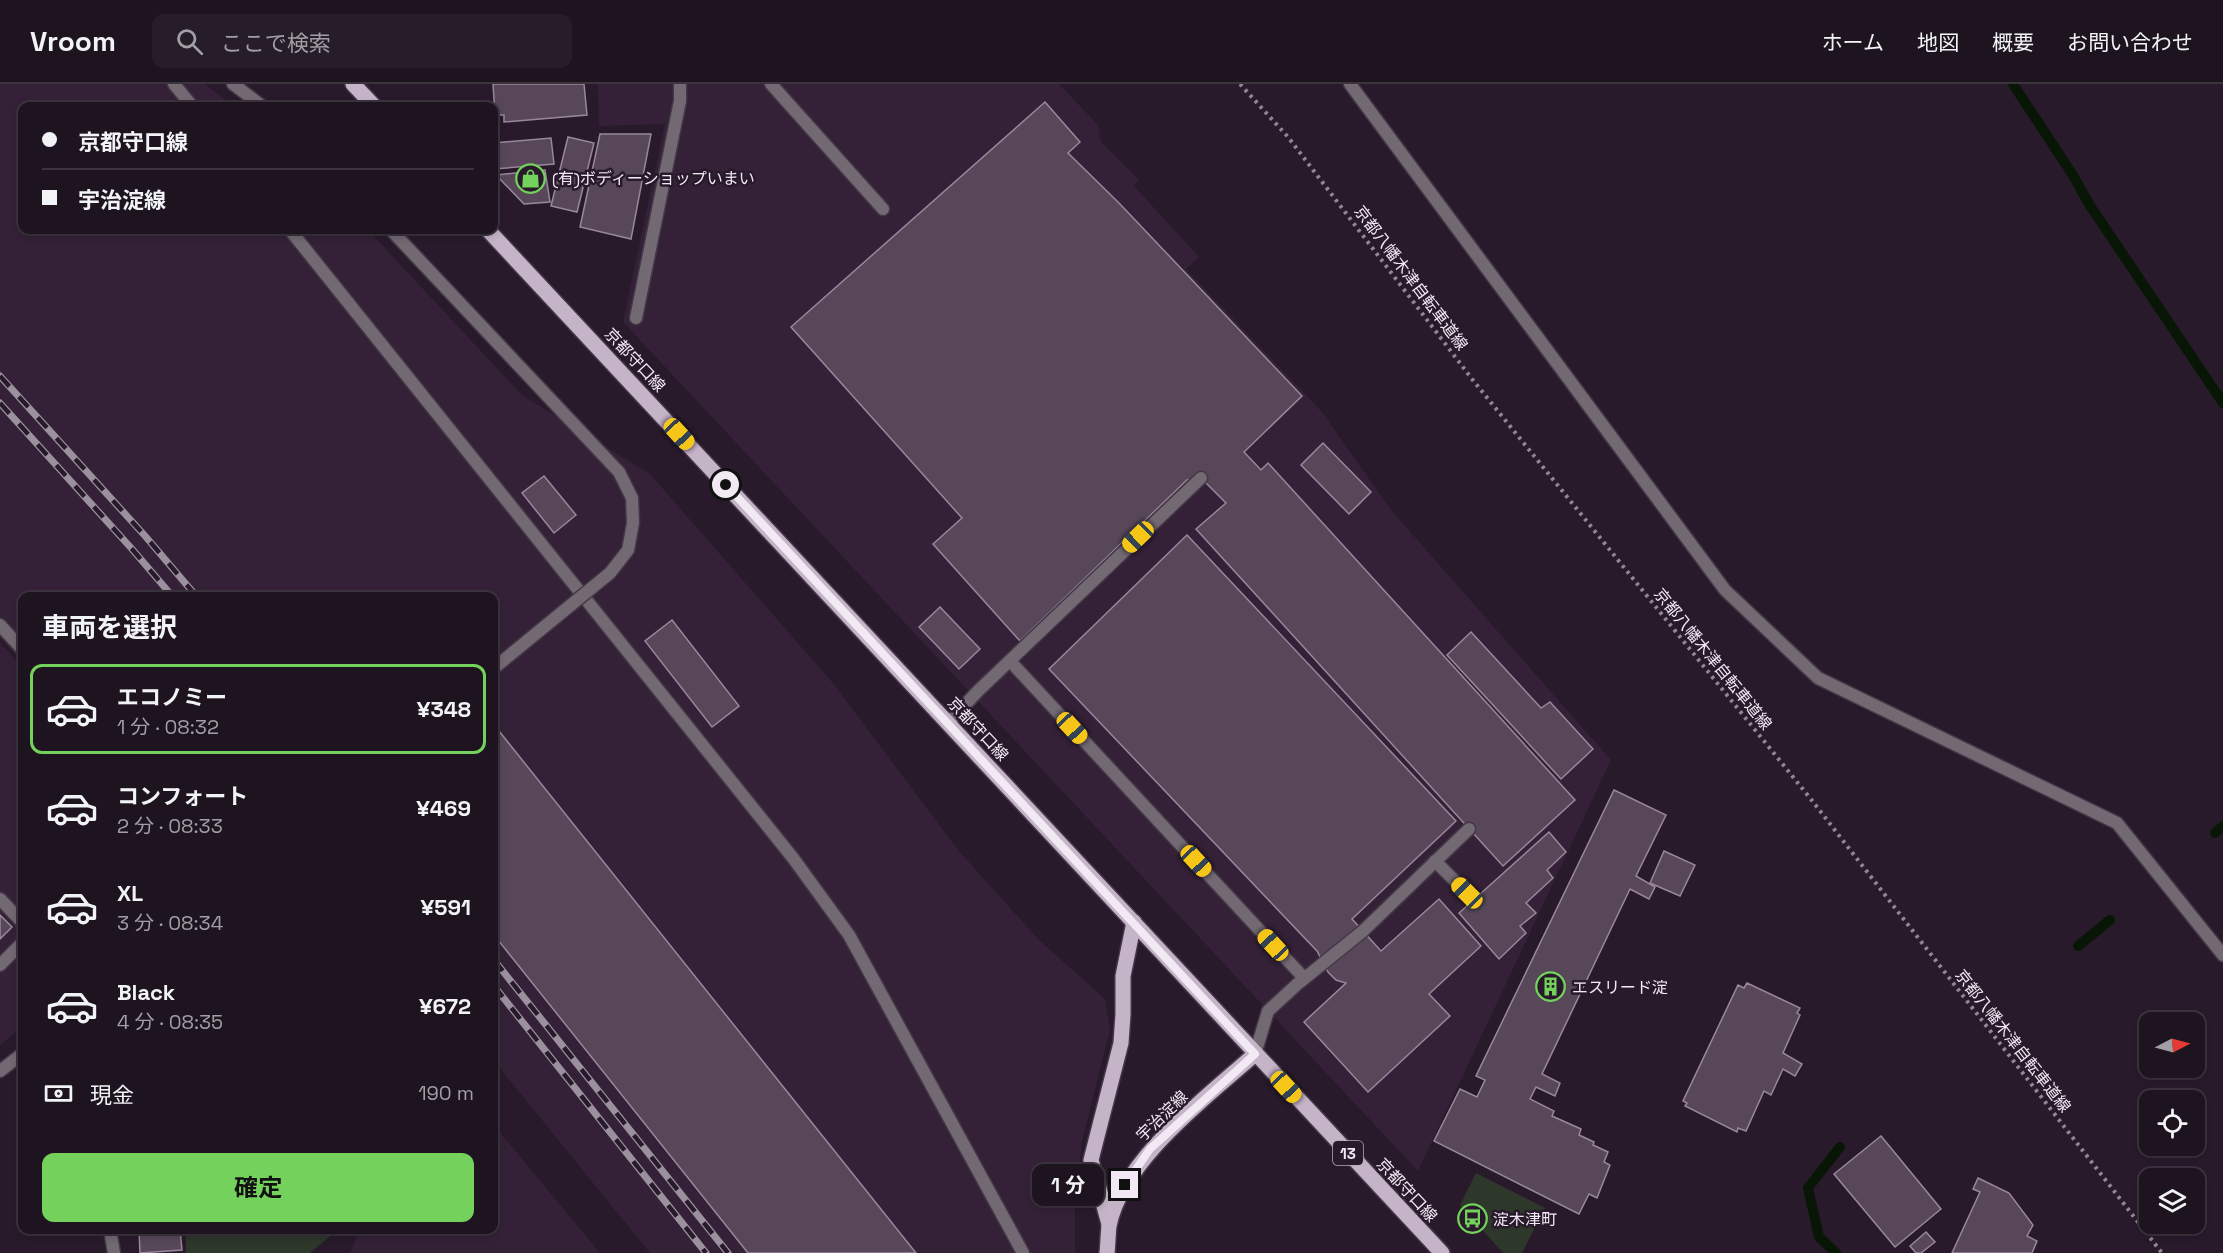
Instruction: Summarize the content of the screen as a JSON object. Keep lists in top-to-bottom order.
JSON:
{
  "streets": {
    "main road": ["京都守口線", "宇治淀線", "13"],
    "path": ["京都八幡木津自転車道線"]
  },
  "crossings": [
    ["京都守口線", "宇治淀線"]
  ],
  "places": {
    "shop": ["(有)ボディーショップいまい"],
    "building": ["エスリード淀"],
    "bus stop": ["淀木津町"]
  },
  "north": "right",
  "page": {
    "header": "Vroom",
    "search": "ここで検索",
    "nav": [
      "ホーム",
      "地図",
      "概要",
      "お問い合わせ"
    ],
    "banner": ["京都守口線", "宇治淀線"],
    "heading": "車両を選択",
    "list": [
      {
        "name": "エコノミー",
        "note": "1 分 · 08:32",
        "value": "¥348"
      },
      {
        "name": "コンフォート",
        "note": "2 分 · 08:33",
        "value": "¥469"
      },
      {
        "name": "XL",
        "note": "3 分 · 08:34",
        "value": "¥591"
      },
      {
        "name": "Black",
        "note": "4 分 · 08:35",
        "value": "¥672"
      }
    ],
    "pay": ["現金", "190 m"],
    "buttons": "確定",
    "bubble": "1 分"
  }
}
